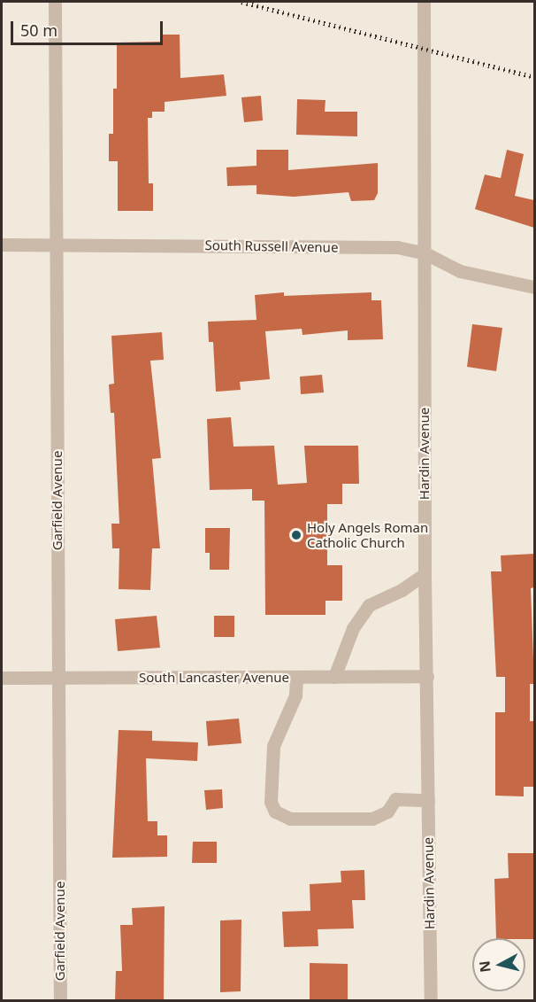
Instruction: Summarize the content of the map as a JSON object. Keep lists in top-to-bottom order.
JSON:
{
  "streets": {
    "street": [
      "South Russell Avenue",
      "Hardin Avenue",
      "Garfield Avenue",
      "South Lancaster Avenue"
    ]
  },
  "crossings": [
    ["South Russell Avenue", "Hardin Avenue"],
    ["South Russell Avenue", "Garfield Avenue"],
    ["Hardin Avenue", "South Lancaster Avenue"],
    ["Garfield Avenue", "South Lancaster Avenue"]
  ],
  "places": ["Holy Angels Roman Catholic Church"],
  "scale_bar": "50 m",
  "north": "left"
}
